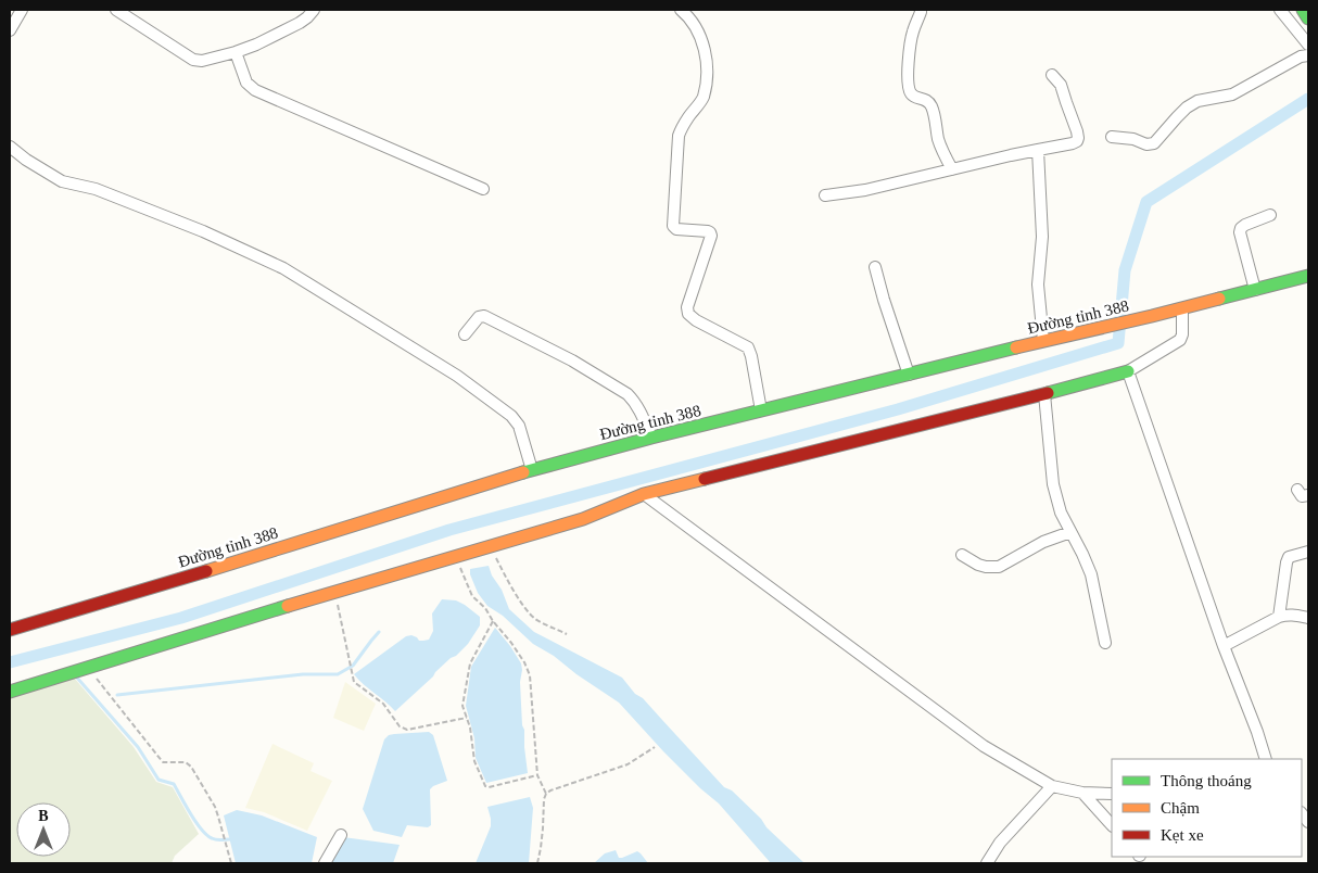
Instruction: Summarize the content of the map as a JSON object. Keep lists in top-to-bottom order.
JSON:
{
  "streets": {
    "main road": ["Đường tỉnh 388"]
  },
  "legend": ["Thông thoáng", "Chậm", "Kẹt xe"],
  "north": "top"
}
